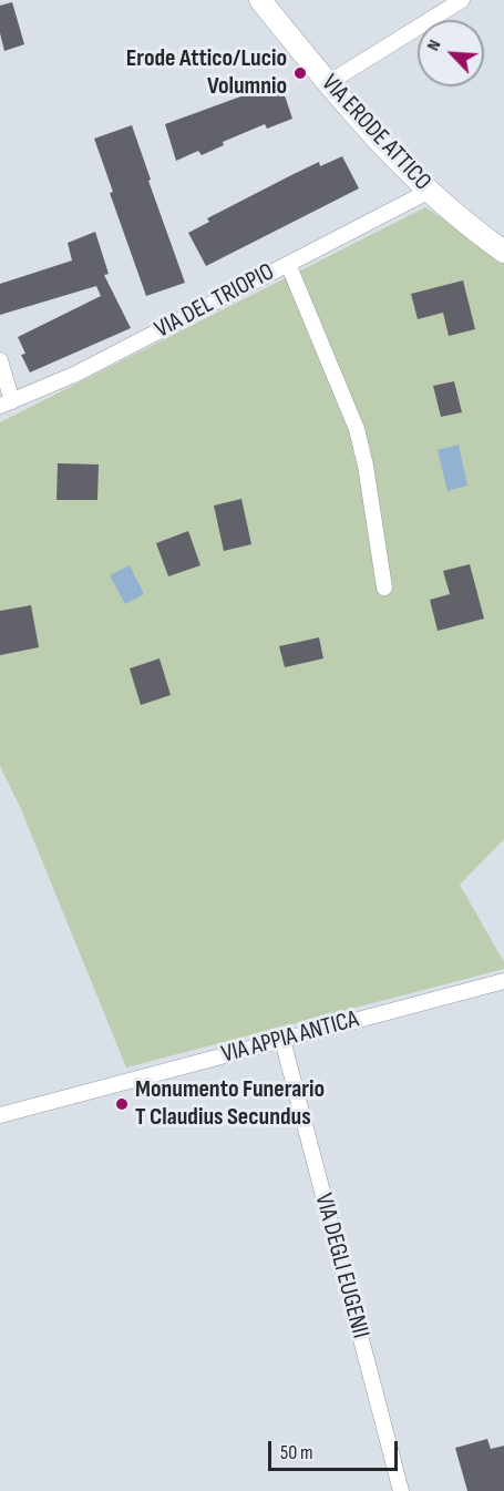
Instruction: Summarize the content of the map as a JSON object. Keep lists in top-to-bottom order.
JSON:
{
  "streets": {
    "main road": ["VIA ERODE ATTICO"],
    "street": ["VIA DEL TRIOPIO", "VIA APPIA ANTICA", "VIA DEGLI EUGENII"]
  },
  "crossings": [
    ["VIA ERODE ATTICO", "VIA DEL TRIOPIO"],
    ["VIA APPIA ANTICA", "VIA DEGLI EUGENII"]
  ],
  "places": ["Erode Attico/Lucio Volumnio", "Monumento Funerario T Claudius Secundus"],
  "scale_bar": "50 m",
  "north": "top left"
}
